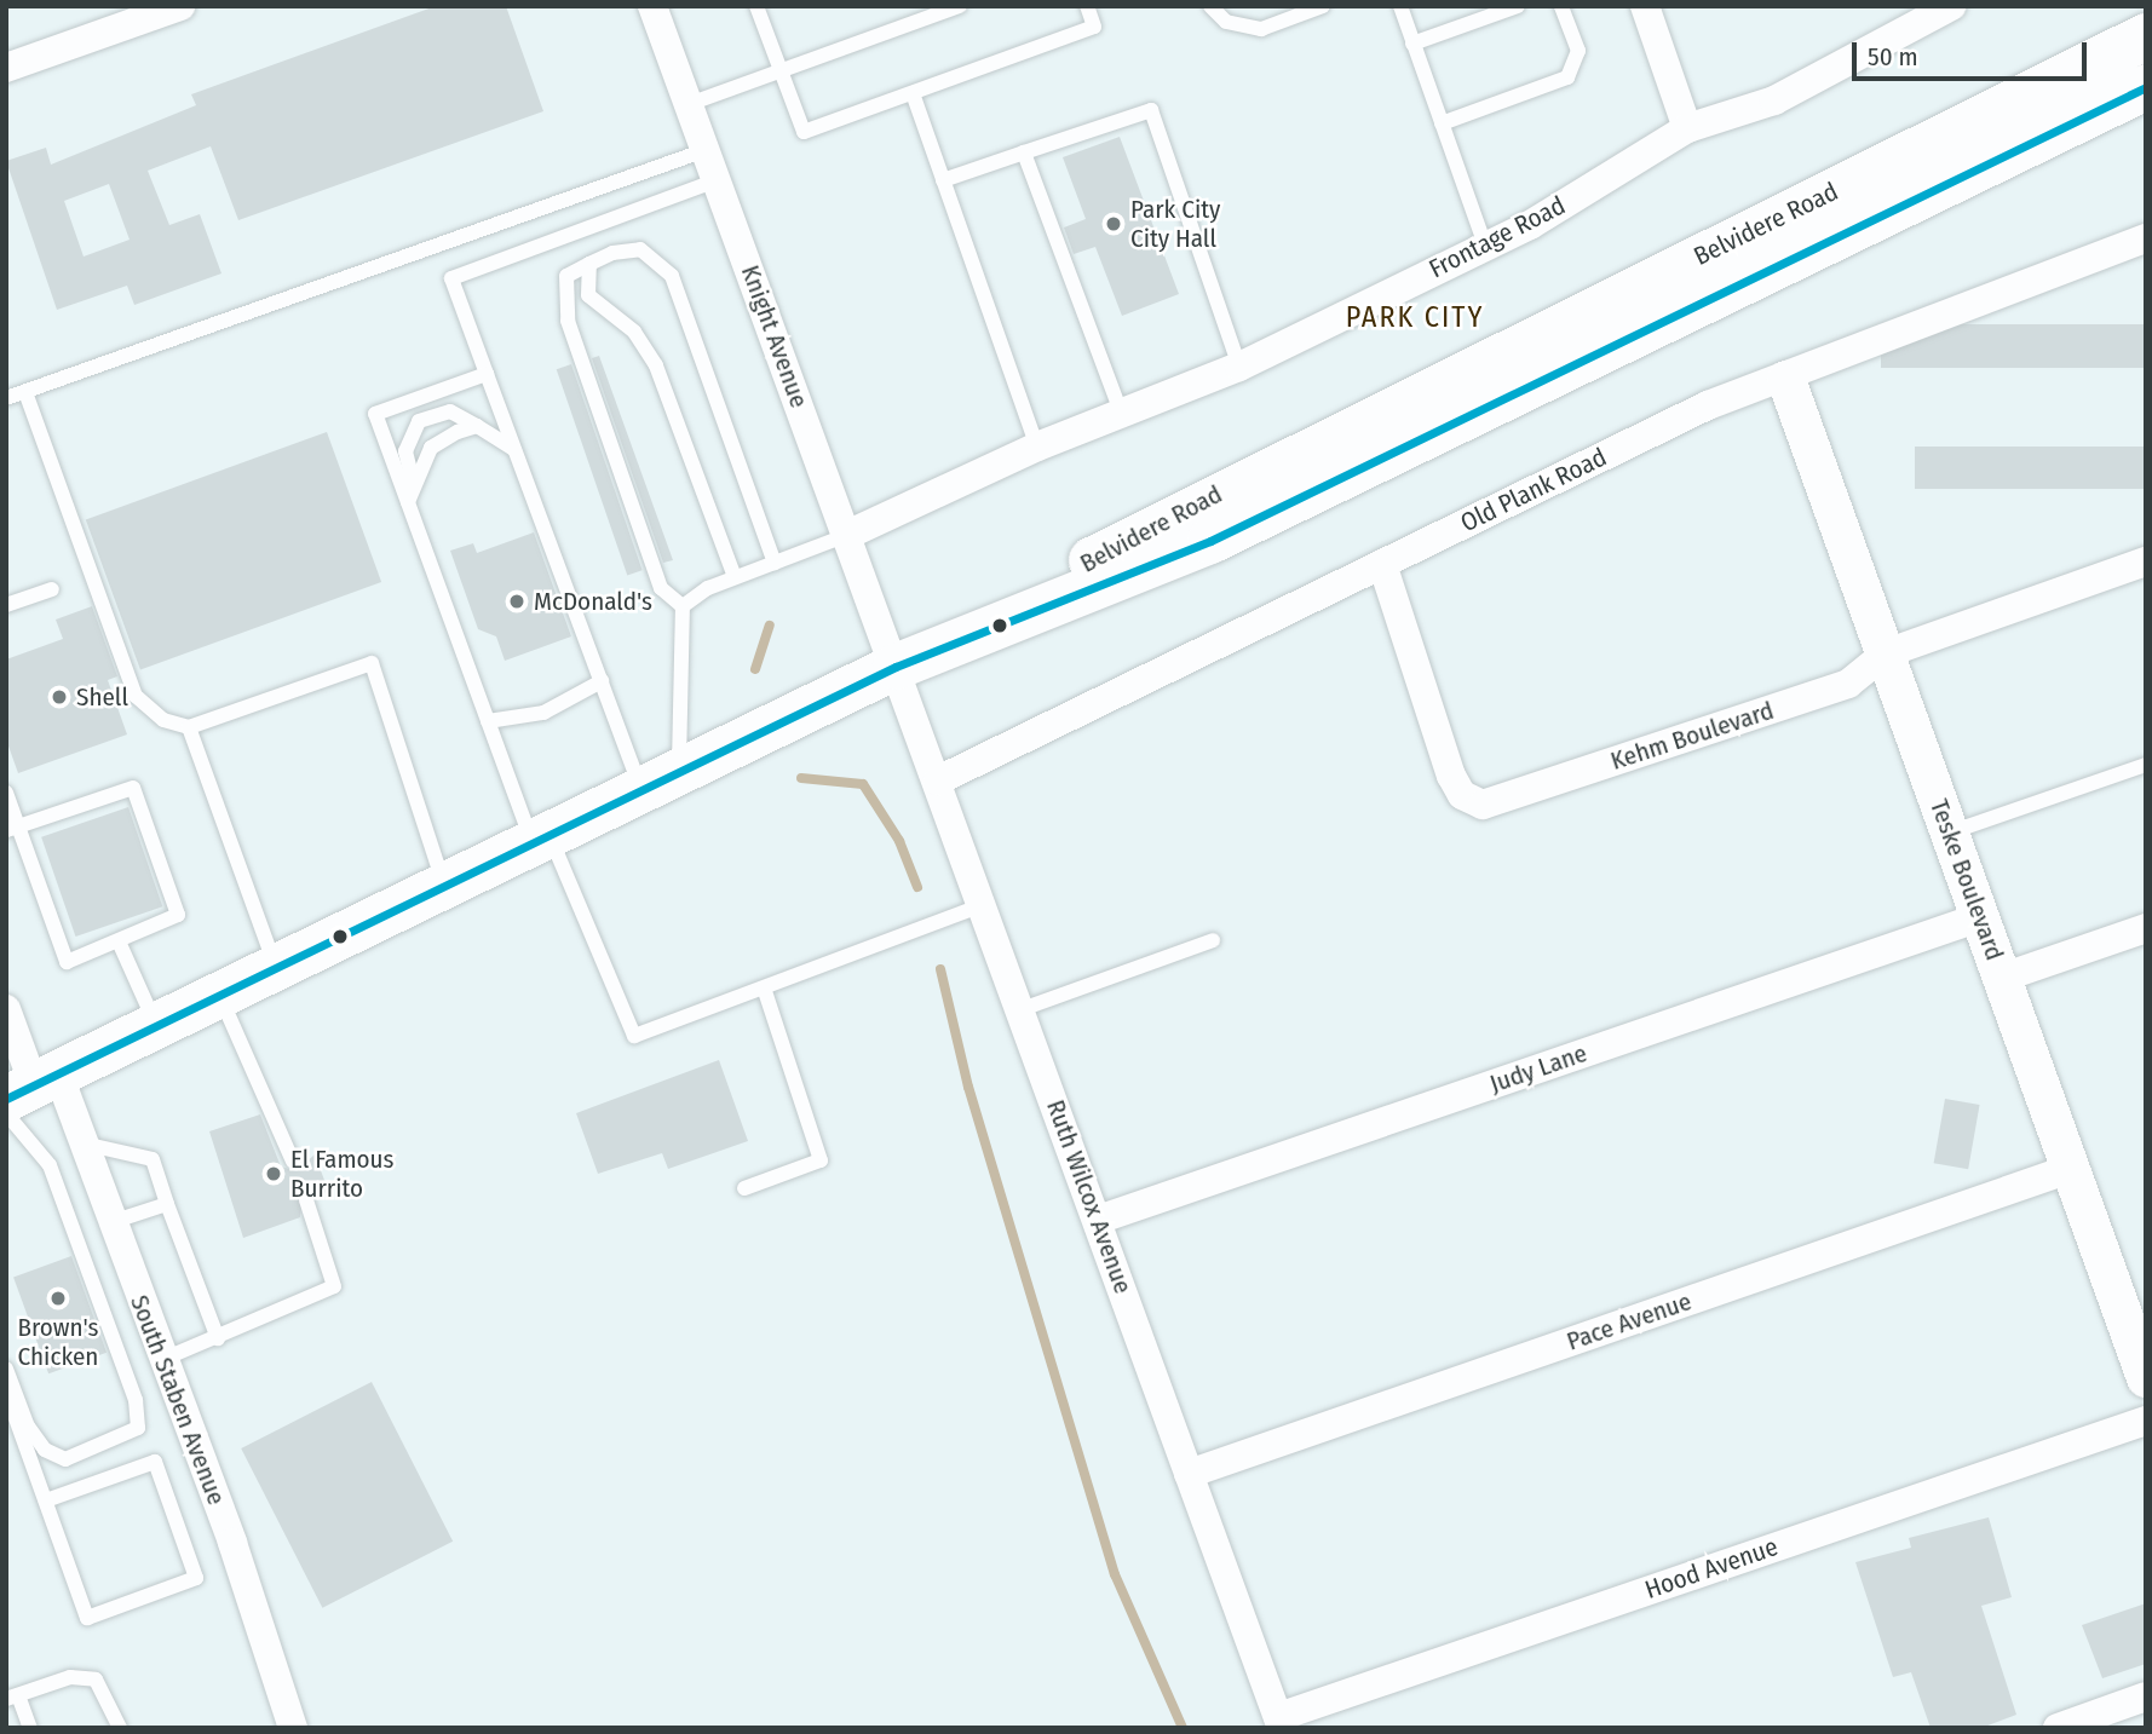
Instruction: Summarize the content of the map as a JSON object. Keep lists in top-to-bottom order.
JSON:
{
  "streets": {
    "main road": ["Belvidere Road"],
    "street": [
      "Frontage Road",
      "Knight Avenue",
      "Old Plank Road",
      "Kehm Boulevard",
      "Teske Boulevard",
      "Judy Lane",
      "Ruth Wilcox Avenue",
      "Pace Avenue",
      "South Staben Avenue",
      "Hood Avenue"
    ]
  },
  "crossings": [
    ["Belvidere Road", "Knight Avenue"],
    ["Belvidere Road", "Ruth Wilcox Avenue"],
    ["Frontage Road", "Knight Avenue"],
    ["Knight Avenue", "Ruth Wilcox Avenue"],
    ["Old Plank Road", "Kehm Boulevard"],
    ["Old Plank Road", "Teske Boulevard"],
    ["Old Plank Road", "Ruth Wilcox Avenue"],
    ["Kehm Boulevard", "Teske Boulevard"],
    ["Teske Boulevard", "Judy Lane"],
    ["Teske Boulevard", "Pace Avenue"],
    ["Judy Lane", "Ruth Wilcox Avenue"],
    ["Ruth Wilcox Avenue", "Pace Avenue"],
    ["Ruth Wilcox Avenue", "Hood Avenue"]
  ],
  "districts": ["PARK CITY"],
  "places": [
    "Park City City Hall",
    "McDonald's",
    "Shell",
    "El Famous Burrito",
    "Brown's Chicken"
  ],
  "scale_bar": "50 m"
}
